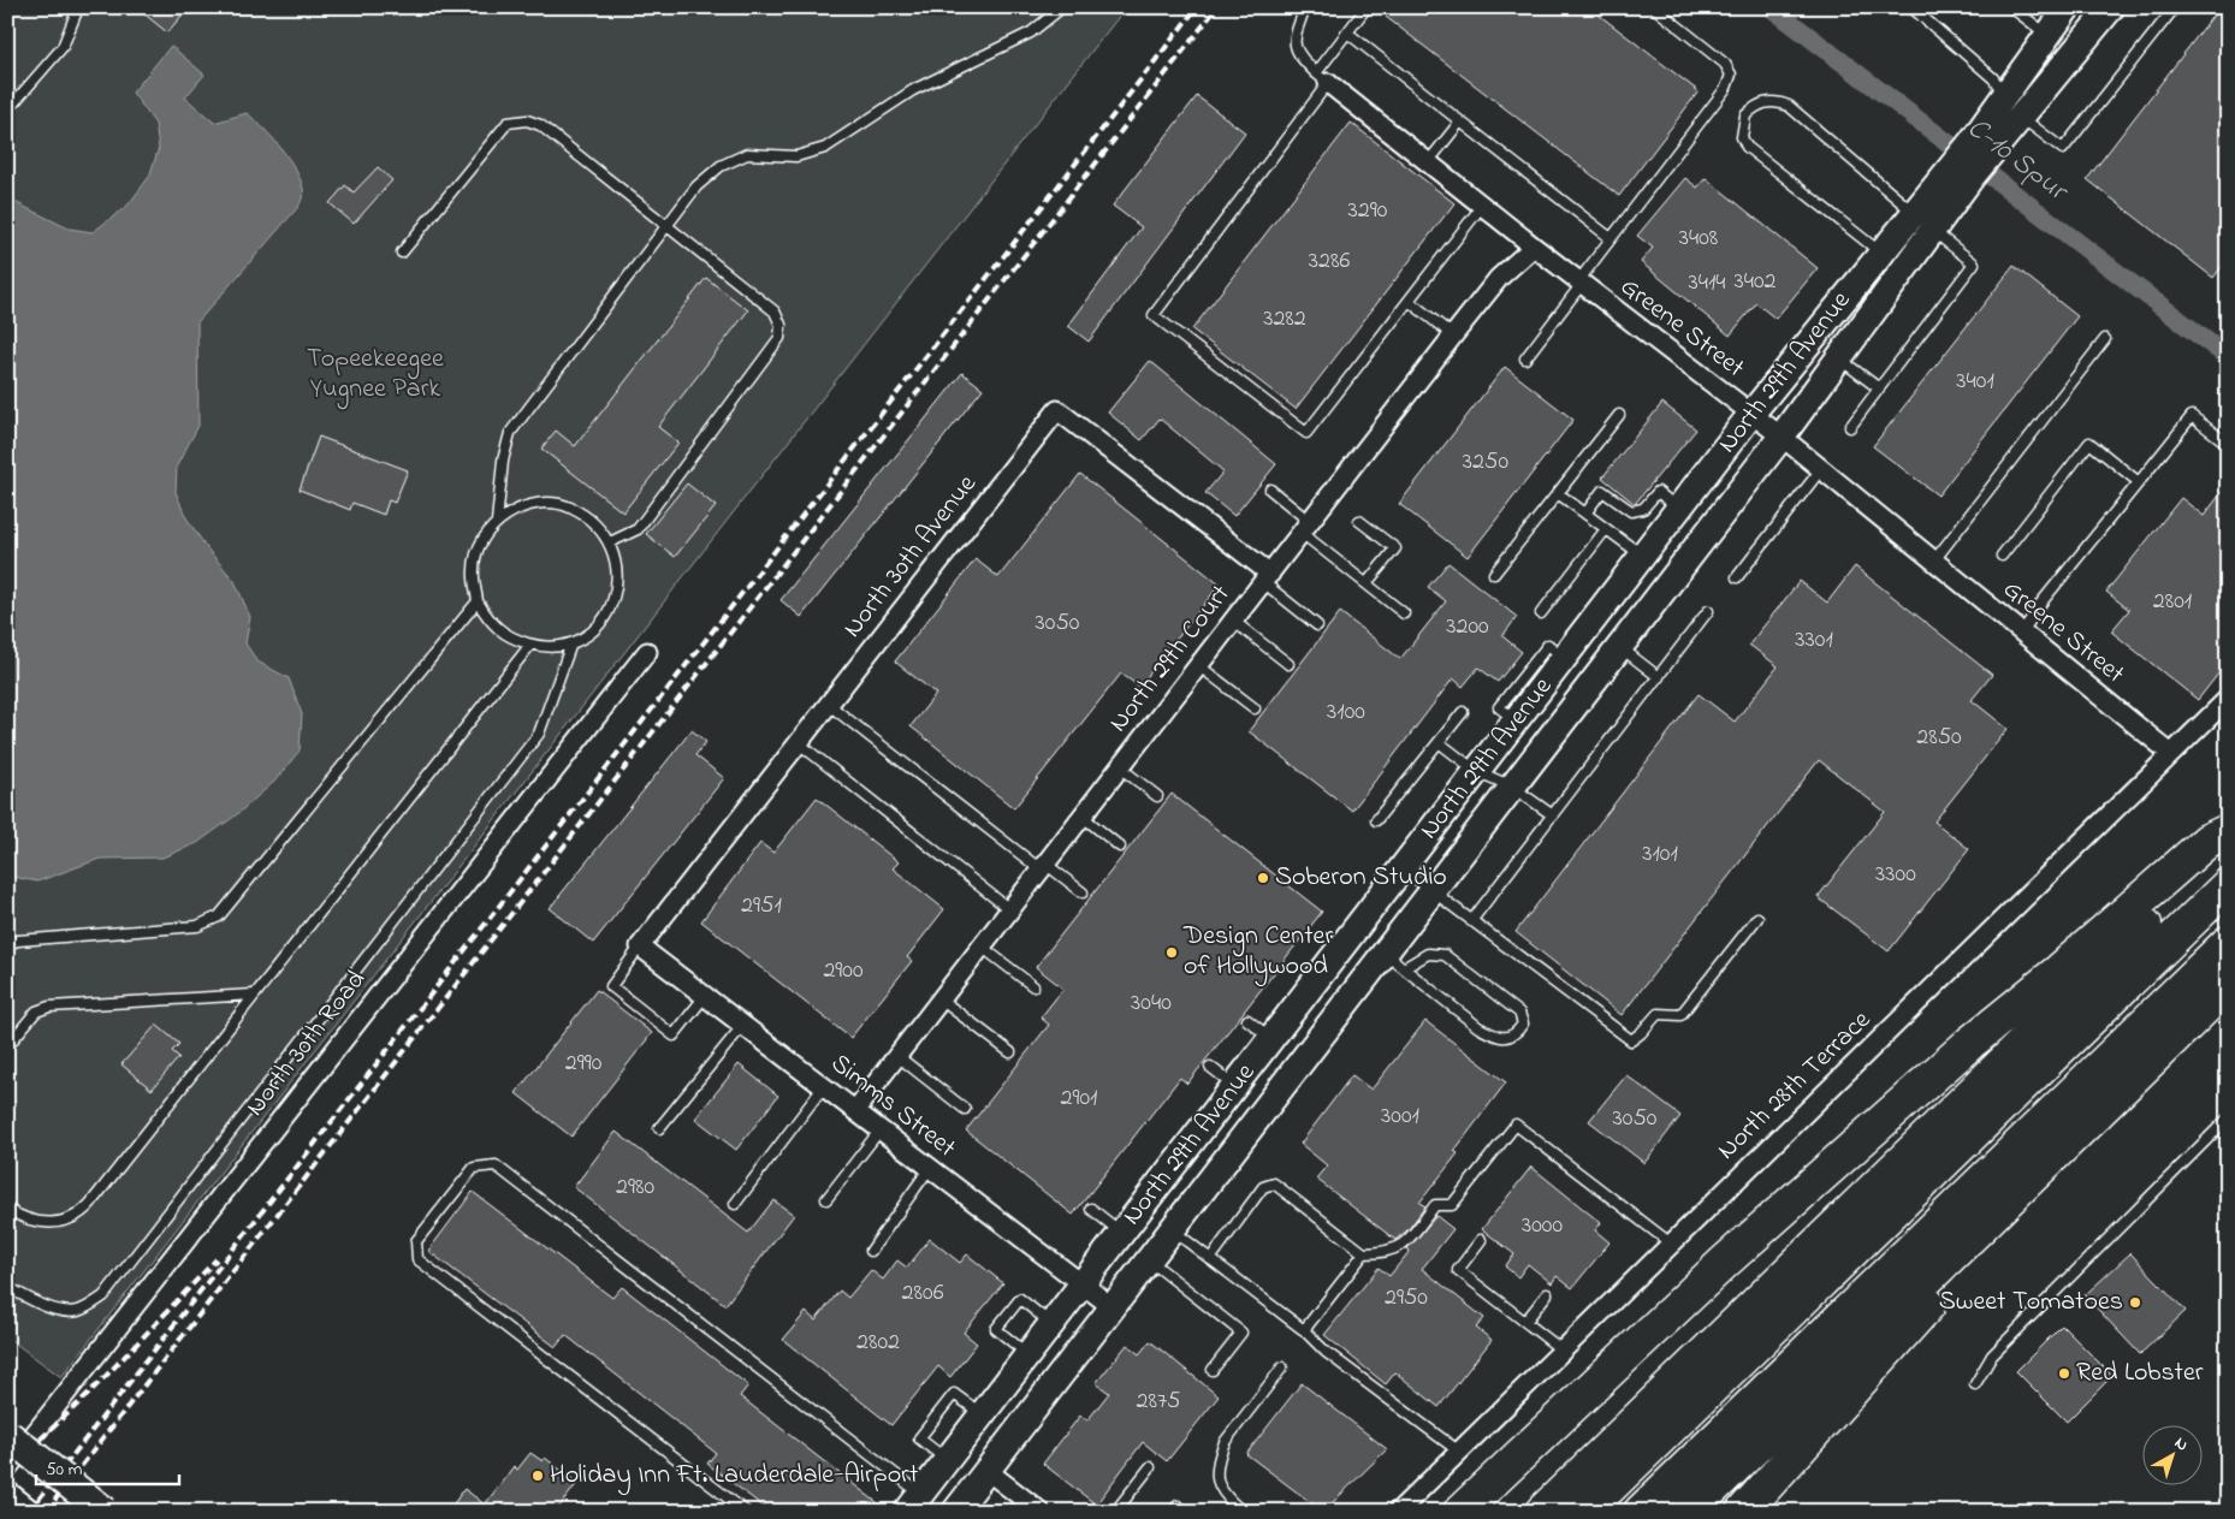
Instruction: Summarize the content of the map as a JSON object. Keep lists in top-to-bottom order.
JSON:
{
  "streets": {
    "street": [
      "Greene Street",
      "North 29th Avenue",
      "North 30th Avenue",
      "North 29th Court",
      "North 30th Road",
      "North 28th Terrace",
      "Simms Street"
    ]
  },
  "crossings": [
    ["Greene Street", "North 29th Avenue"],
    ["Greene Street", "North 29th Court"],
    ["Greene Street", "North 28th Terrace"],
    ["North 29th Avenue", "Simms Street"],
    ["North 30th Avenue", "North 29th Court"],
    ["North 30th Avenue", "Simms Street"],
    ["North 29th Court", "Simms Street"]
  ],
  "water": ["C-10 Spur"],
  "parks": ["Topeekeegee Yugnee Park"],
  "places": [
    "Soberon Studio",
    "Design Center of Hollywood",
    "Sweet Tomatoes",
    "Red Lobster",
    "Holiday Inn Ft. Lauderdale-Airport"
  ],
  "house_numbers": [
    "3290",
    "3408",
    "3286",
    "3402",
    "3414",
    "3282",
    "3401",
    "3250",
    "2801",
    "3050",
    "3200",
    "3301",
    "3100",
    "2850",
    "3101",
    "3300",
    "2951",
    "2900",
    "3040",
    "2990",
    "2901",
    "3001",
    "3050",
    "2980",
    "3000",
    "2806",
    "2950",
    "2802",
    "2875"
  ],
  "scale_bar": "50 m",
  "north": "top right"
}
